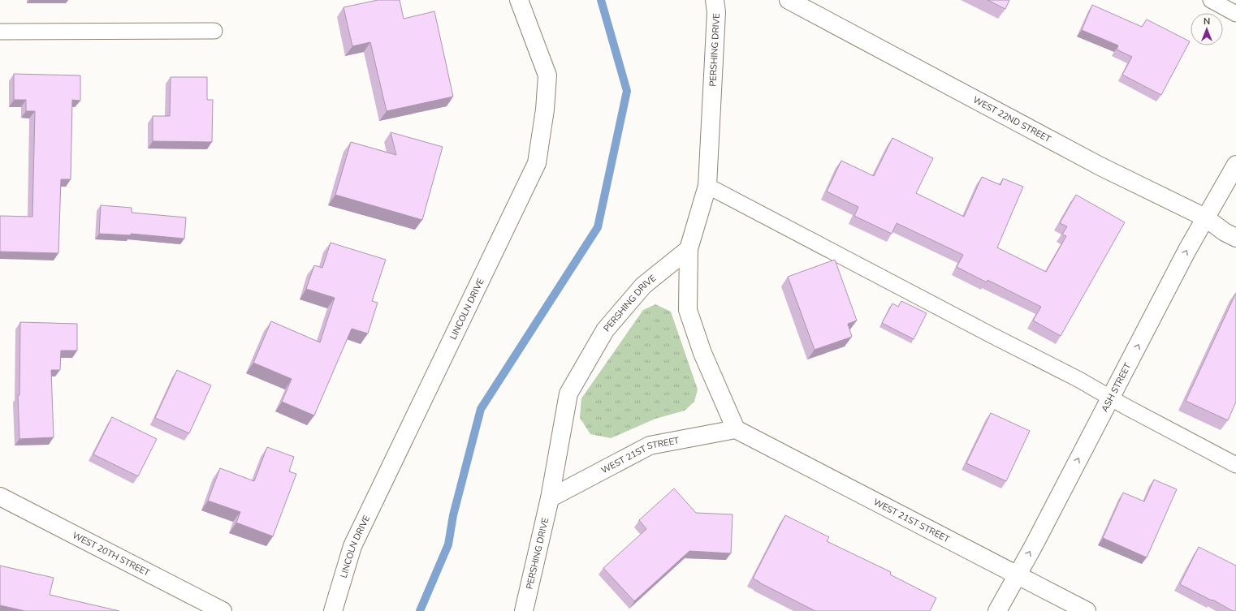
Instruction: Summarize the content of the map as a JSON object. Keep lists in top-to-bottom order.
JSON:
{
  "streets": {
    "street": [
      "PERSHING DRIVE",
      "WEST 22ND STREET",
      "LINCOLN DRIVE",
      "ASH STREET",
      "WEST 21ST STREET",
      "WEST 20TH STREET"
    ]
  },
  "crossings": [
    ["PERSHING DRIVE", "WEST 21ST STREET"],
    ["WEST 22ND STREET", "ASH STREET"],
    ["ASH STREET", "WEST 21ST STREET"]
  ],
  "one_way": ["ASH STREET"],
  "north": "top"
}
